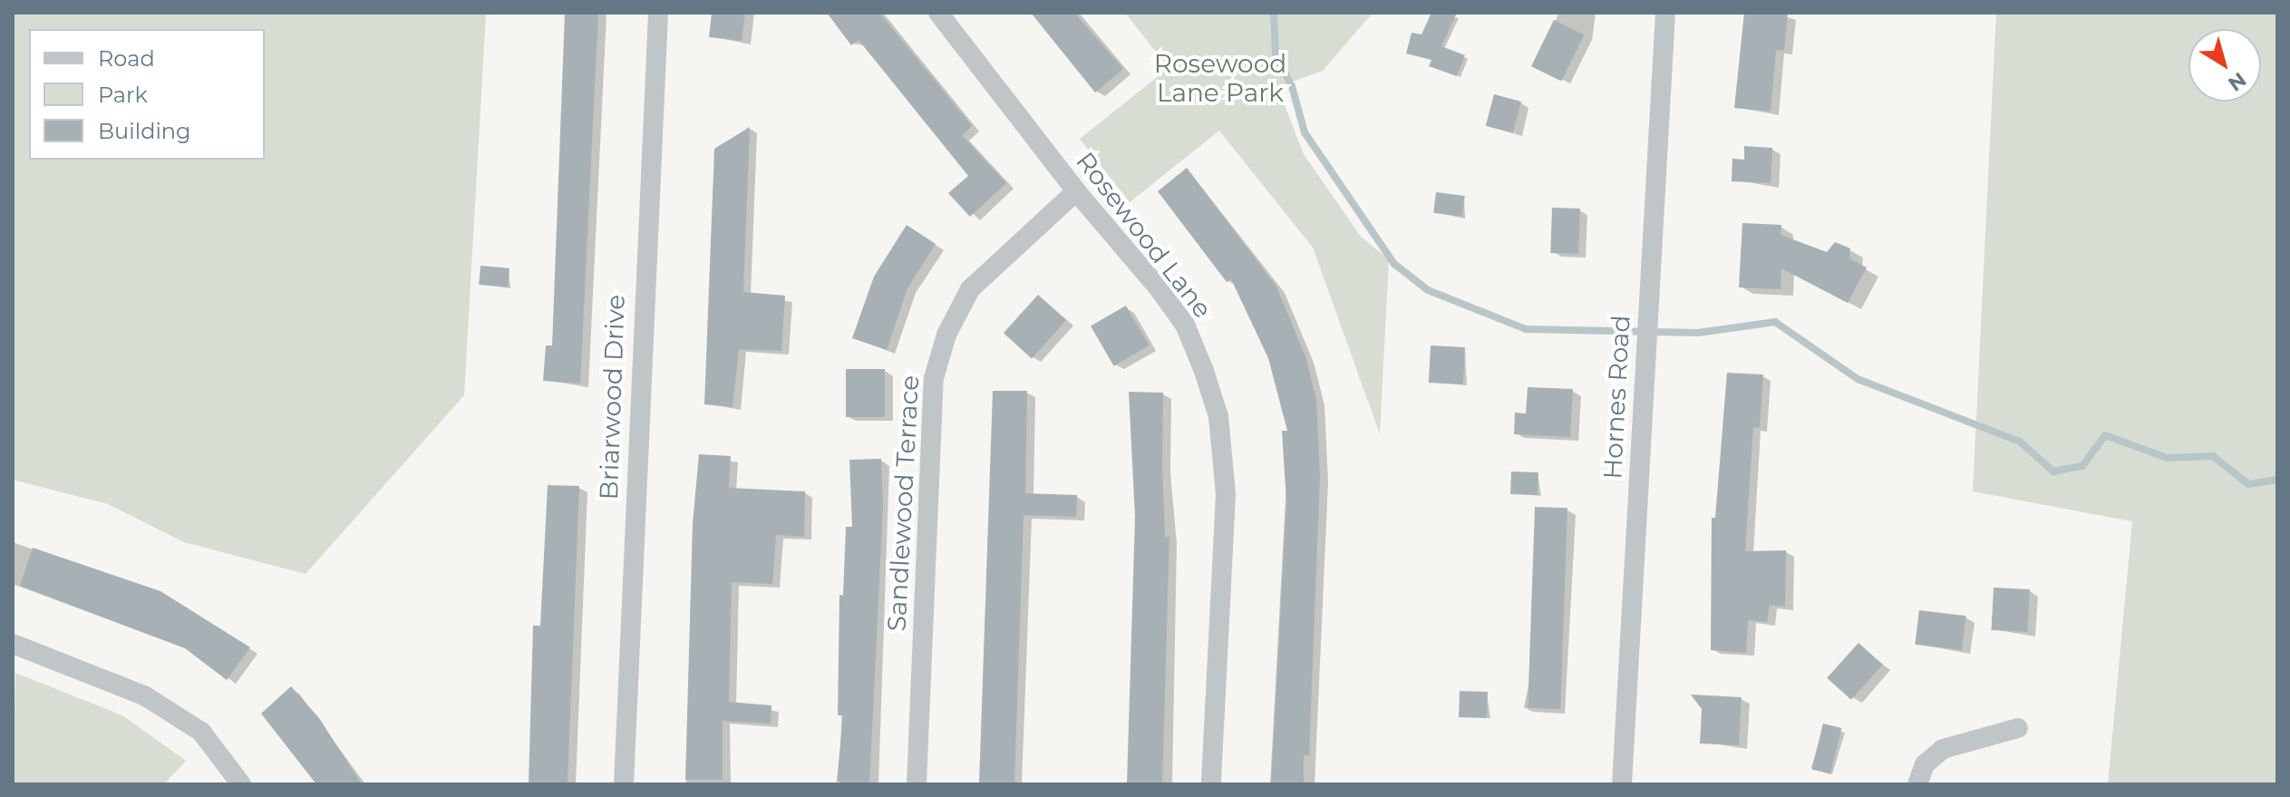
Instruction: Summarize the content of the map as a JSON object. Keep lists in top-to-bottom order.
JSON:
{
  "streets": {
    "street": [
      "Rosewood Lane",
      "Briarwood Drive",
      "Hornes Road",
      "Sandlewood Terrace"
    ]
  },
  "crossings": [
    ["Rosewood Lane", "Sandlewood Terrace"]
  ],
  "parks": ["Rosewood Lane Park"],
  "legend": ["Road", "Park", "Building"],
  "north": "bottom right"
}
